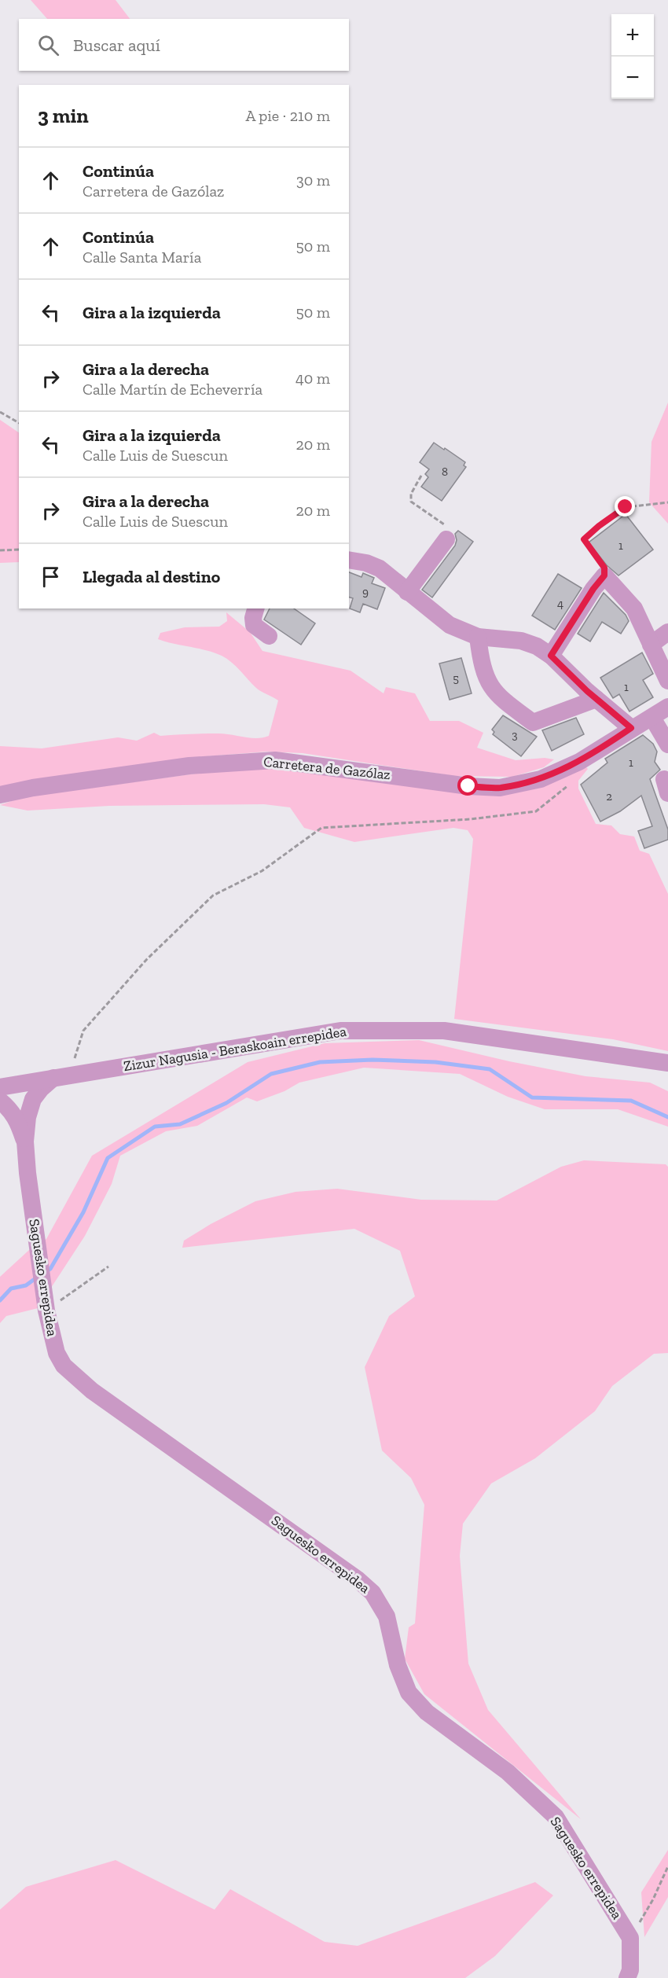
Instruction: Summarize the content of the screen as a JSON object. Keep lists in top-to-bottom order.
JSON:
{
  "streets": {
    "street": ["Carretera de Gazólaz", "Zizur Nagusia - Beraskoain errepidea", "Saguesko errepidea"]
  },
  "house_numbers": [
    "8",
    "1",
    "9",
    "4",
    "5",
    "1",
    "3",
    "1",
    "2"
  ],
  "page": {
    "map_buttons": ["+", "−"],
    "search": "Buscar aquí",
    "heading": ["3 min", "A pie · 210 m"],
    "list": [
      ["Continúa", "Carretera de Gazólaz", "30 m"],
      ["Continúa", "Calle Santa María", "50 m"],
      ["Gira a la izquierda", "50 m"],
      ["Gira a la derecha", "Calle Martín de Echeverría", "40 m"],
      ["Gira a la izquierda", "Calle Luis de Suescun", "20 m"],
      ["Gira a la derecha", "Calle Luis de Suescun", "20 m"],
      "Llegada al destino"
    ]
  }
}
